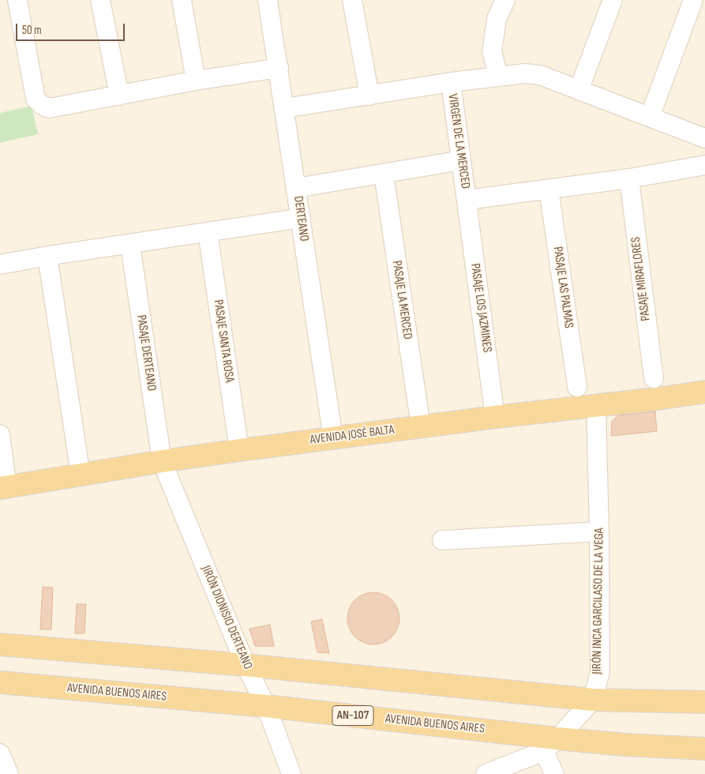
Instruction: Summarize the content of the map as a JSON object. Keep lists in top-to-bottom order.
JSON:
{
  "streets": {
    "main road": ["AVENIDA JOSÉ BALTA", "AVENIDA BUENOS AIRES", "AN-107"],
    "street": [
      "VIRGEN DE LA MERCED",
      "DERTEANO",
      "PASAJE MIRAFLORES",
      "PASAJE LAS PALMAS",
      "PASAJE LA MERCED",
      "PASAJE LOS JAZMINES",
      "PASAJE SANTA ROSA",
      "PASAJE DERTEANO",
      "JIRÓN INCA GARCILASO DE LA VEGA",
      "JIRÓN DIONISIO DERTEANO"
    ]
  },
  "crossings": [
    ["VIRGEN DE LA MERCED", "PASAJE LOS JAZMINES"],
    ["DERTEANO", "AVENIDA JOSÉ BALTA"],
    ["PASAJE LA MERCED", "AVENIDA JOSÉ BALTA"],
    ["PASAJE LOS JAZMINES", "AVENIDA JOSÉ BALTA"],
    ["PASAJE SANTA ROSA", "AVENIDA JOSÉ BALTA"],
    ["PASAJE DERTEANO", "AVENIDA JOSÉ BALTA"],
    ["PASAJE DERTEANO", "JIRÓN DIONISIO DERTEANO"],
    ["AVENIDA JOSÉ BALTA", "JIRÓN INCA GARCILASO DE LA VEGA"],
    ["AVENIDA JOSÉ BALTA", "JIRÓN DIONISIO DERTEANO"],
    ["JIRÓN INCA GARCILASO DE LA VEGA", "AVENIDA BUENOS AIRES"],
    ["JIRÓN DIONISIO DERTEANO", "AVENIDA BUENOS AIRES"]
  ],
  "scale_bar": "50 m"
}
